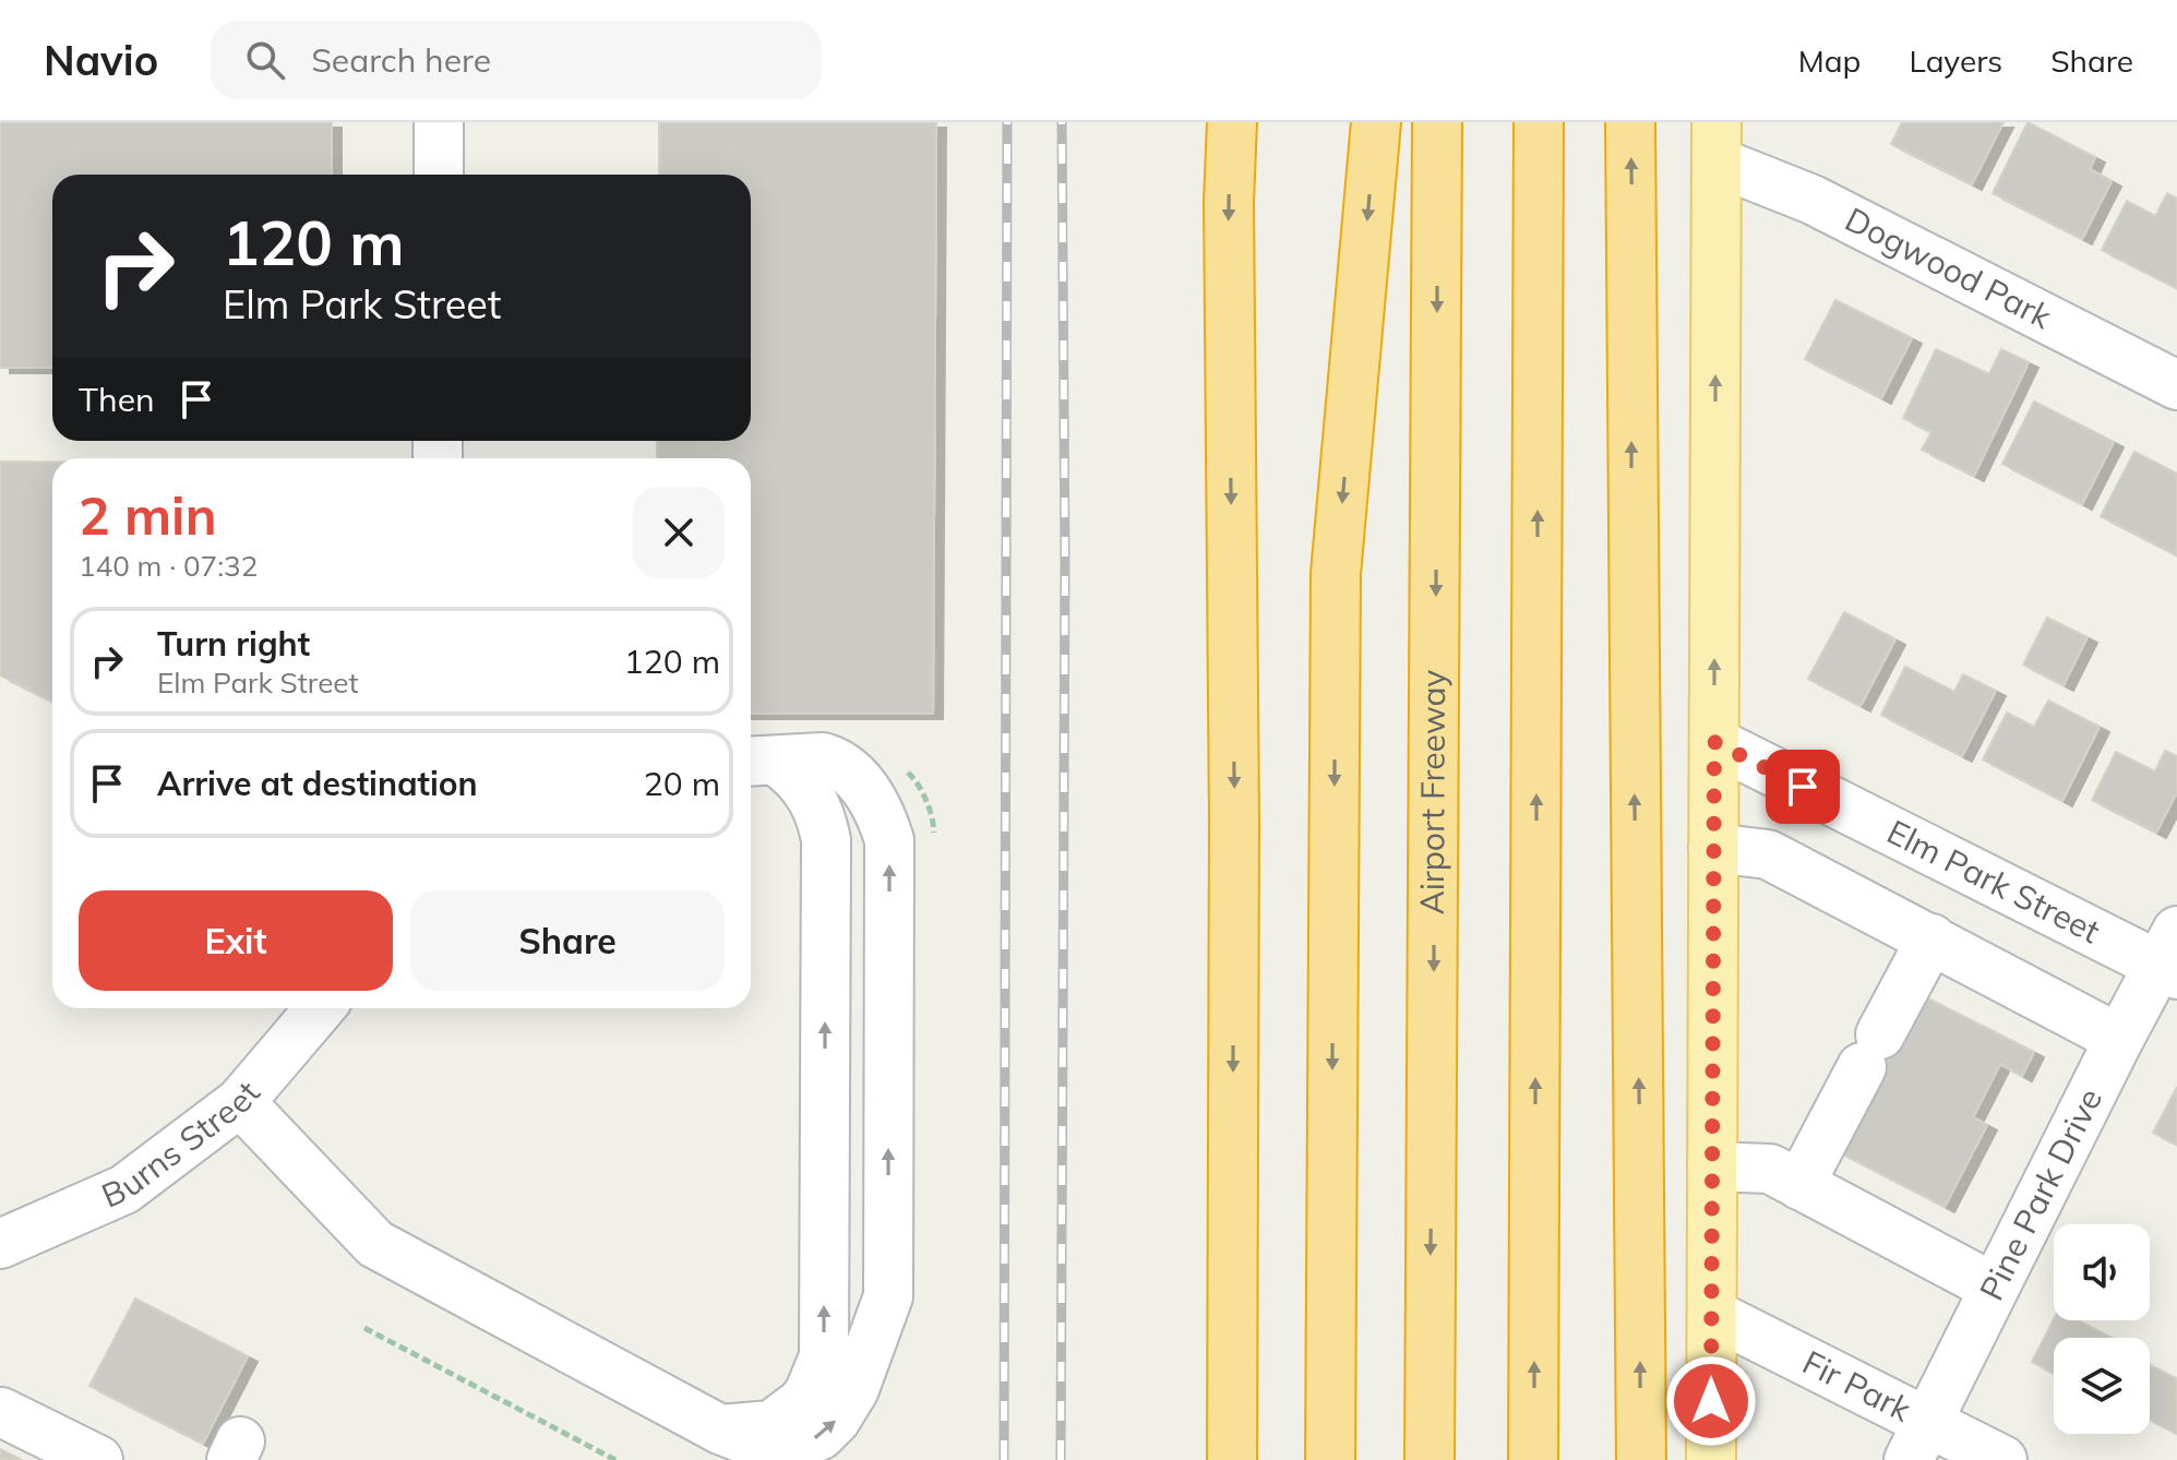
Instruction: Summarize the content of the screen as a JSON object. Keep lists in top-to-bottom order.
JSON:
{
  "streets": {
    "highway": ["Airport Freeway"],
    "street": [
      "Dogwood Park",
      "Elm Park Street",
      "Burns Street",
      "Pine Park Drive",
      "Fir Park"
    ]
  },
  "crossings": [
    ["Elm Park Street", "Pine Park Drive"],
    ["Pine Park Drive", "Fir Park"]
  ],
  "page": {
    "header": "Navio",
    "search": "Search here",
    "nav": ["Map", "Layers", "Share"],
    "turn": ["120 m", "Elm Park Street"],
    "then": "Then",
    "heading": ["2 min", "140 m · 07:32"],
    "list": [
      {
        "name": "Turn right",
        "note": "Elm Park Street",
        "value": "120 m"
      },
      {
        "name": "Arrive at destination",
        "value": "20 m"
      }
    ],
    "buttons": ["Exit", "Share"]
  }
}
